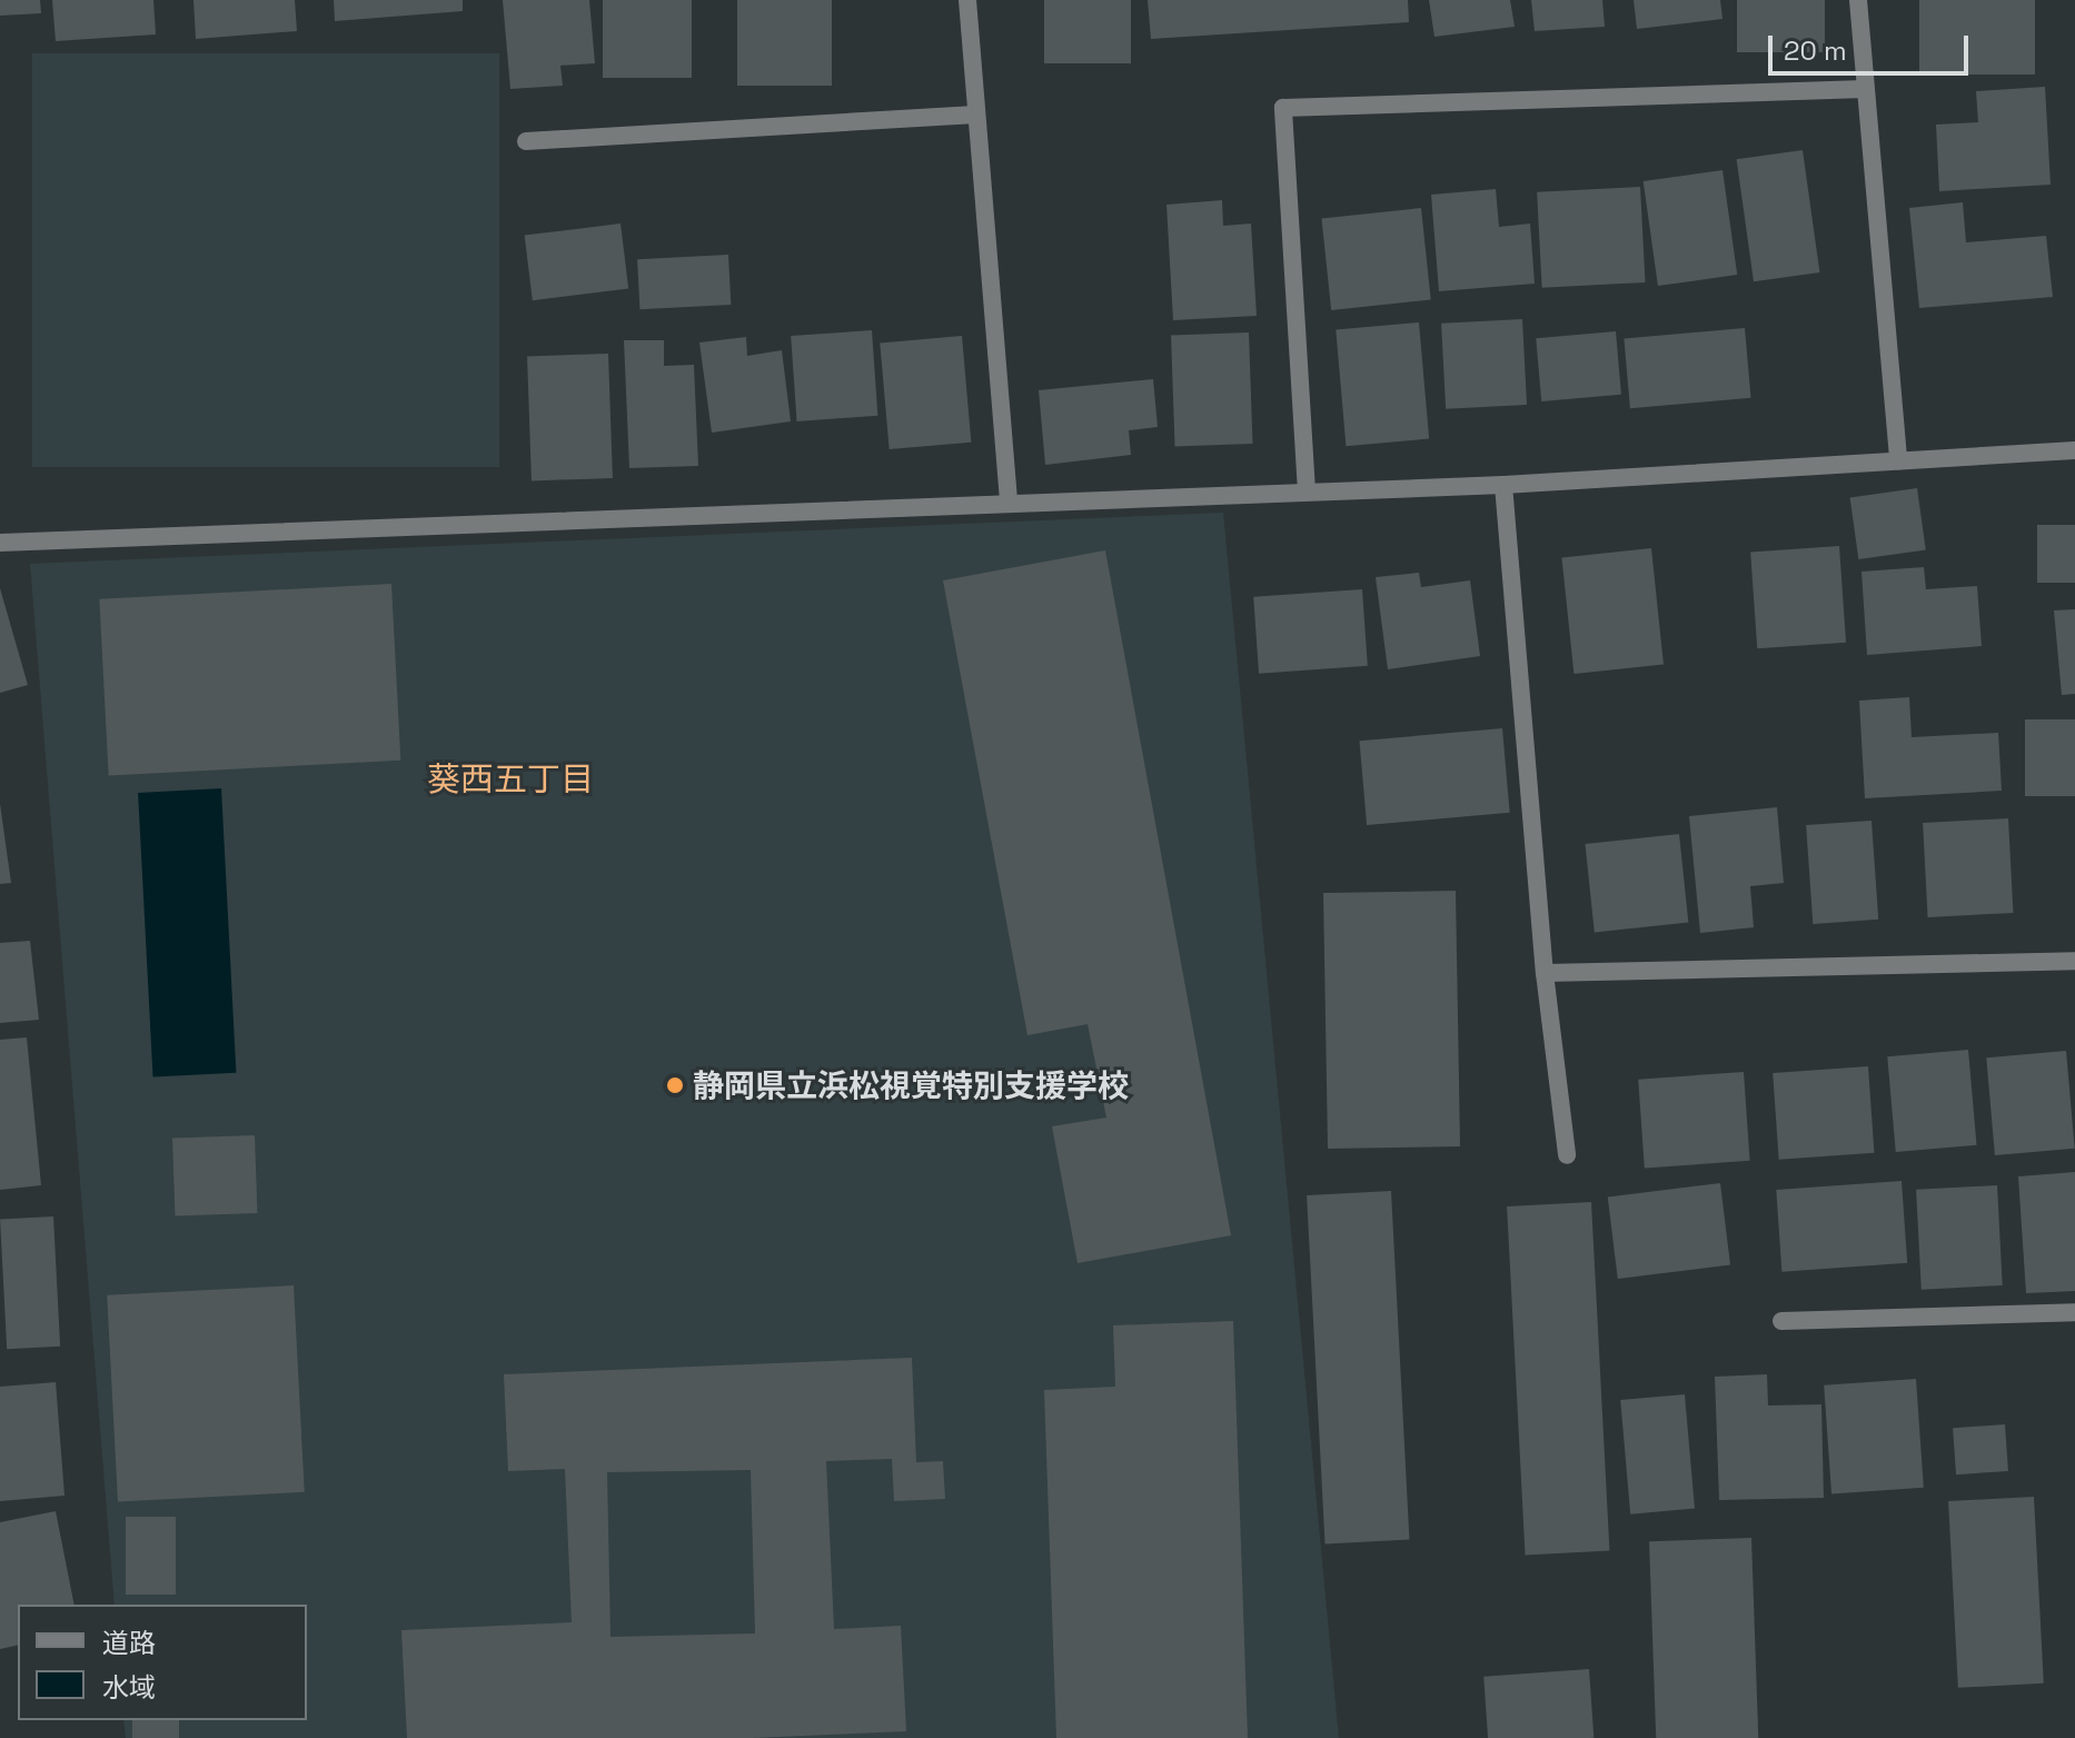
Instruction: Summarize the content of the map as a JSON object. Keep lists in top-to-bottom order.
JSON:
{
  "districts": ["葵西五丁目"],
  "places": ["静岡県立浜松視覚特別支援学校"],
  "legend": ["道路", "水域"],
  "scale_bar": "20 m"
}
